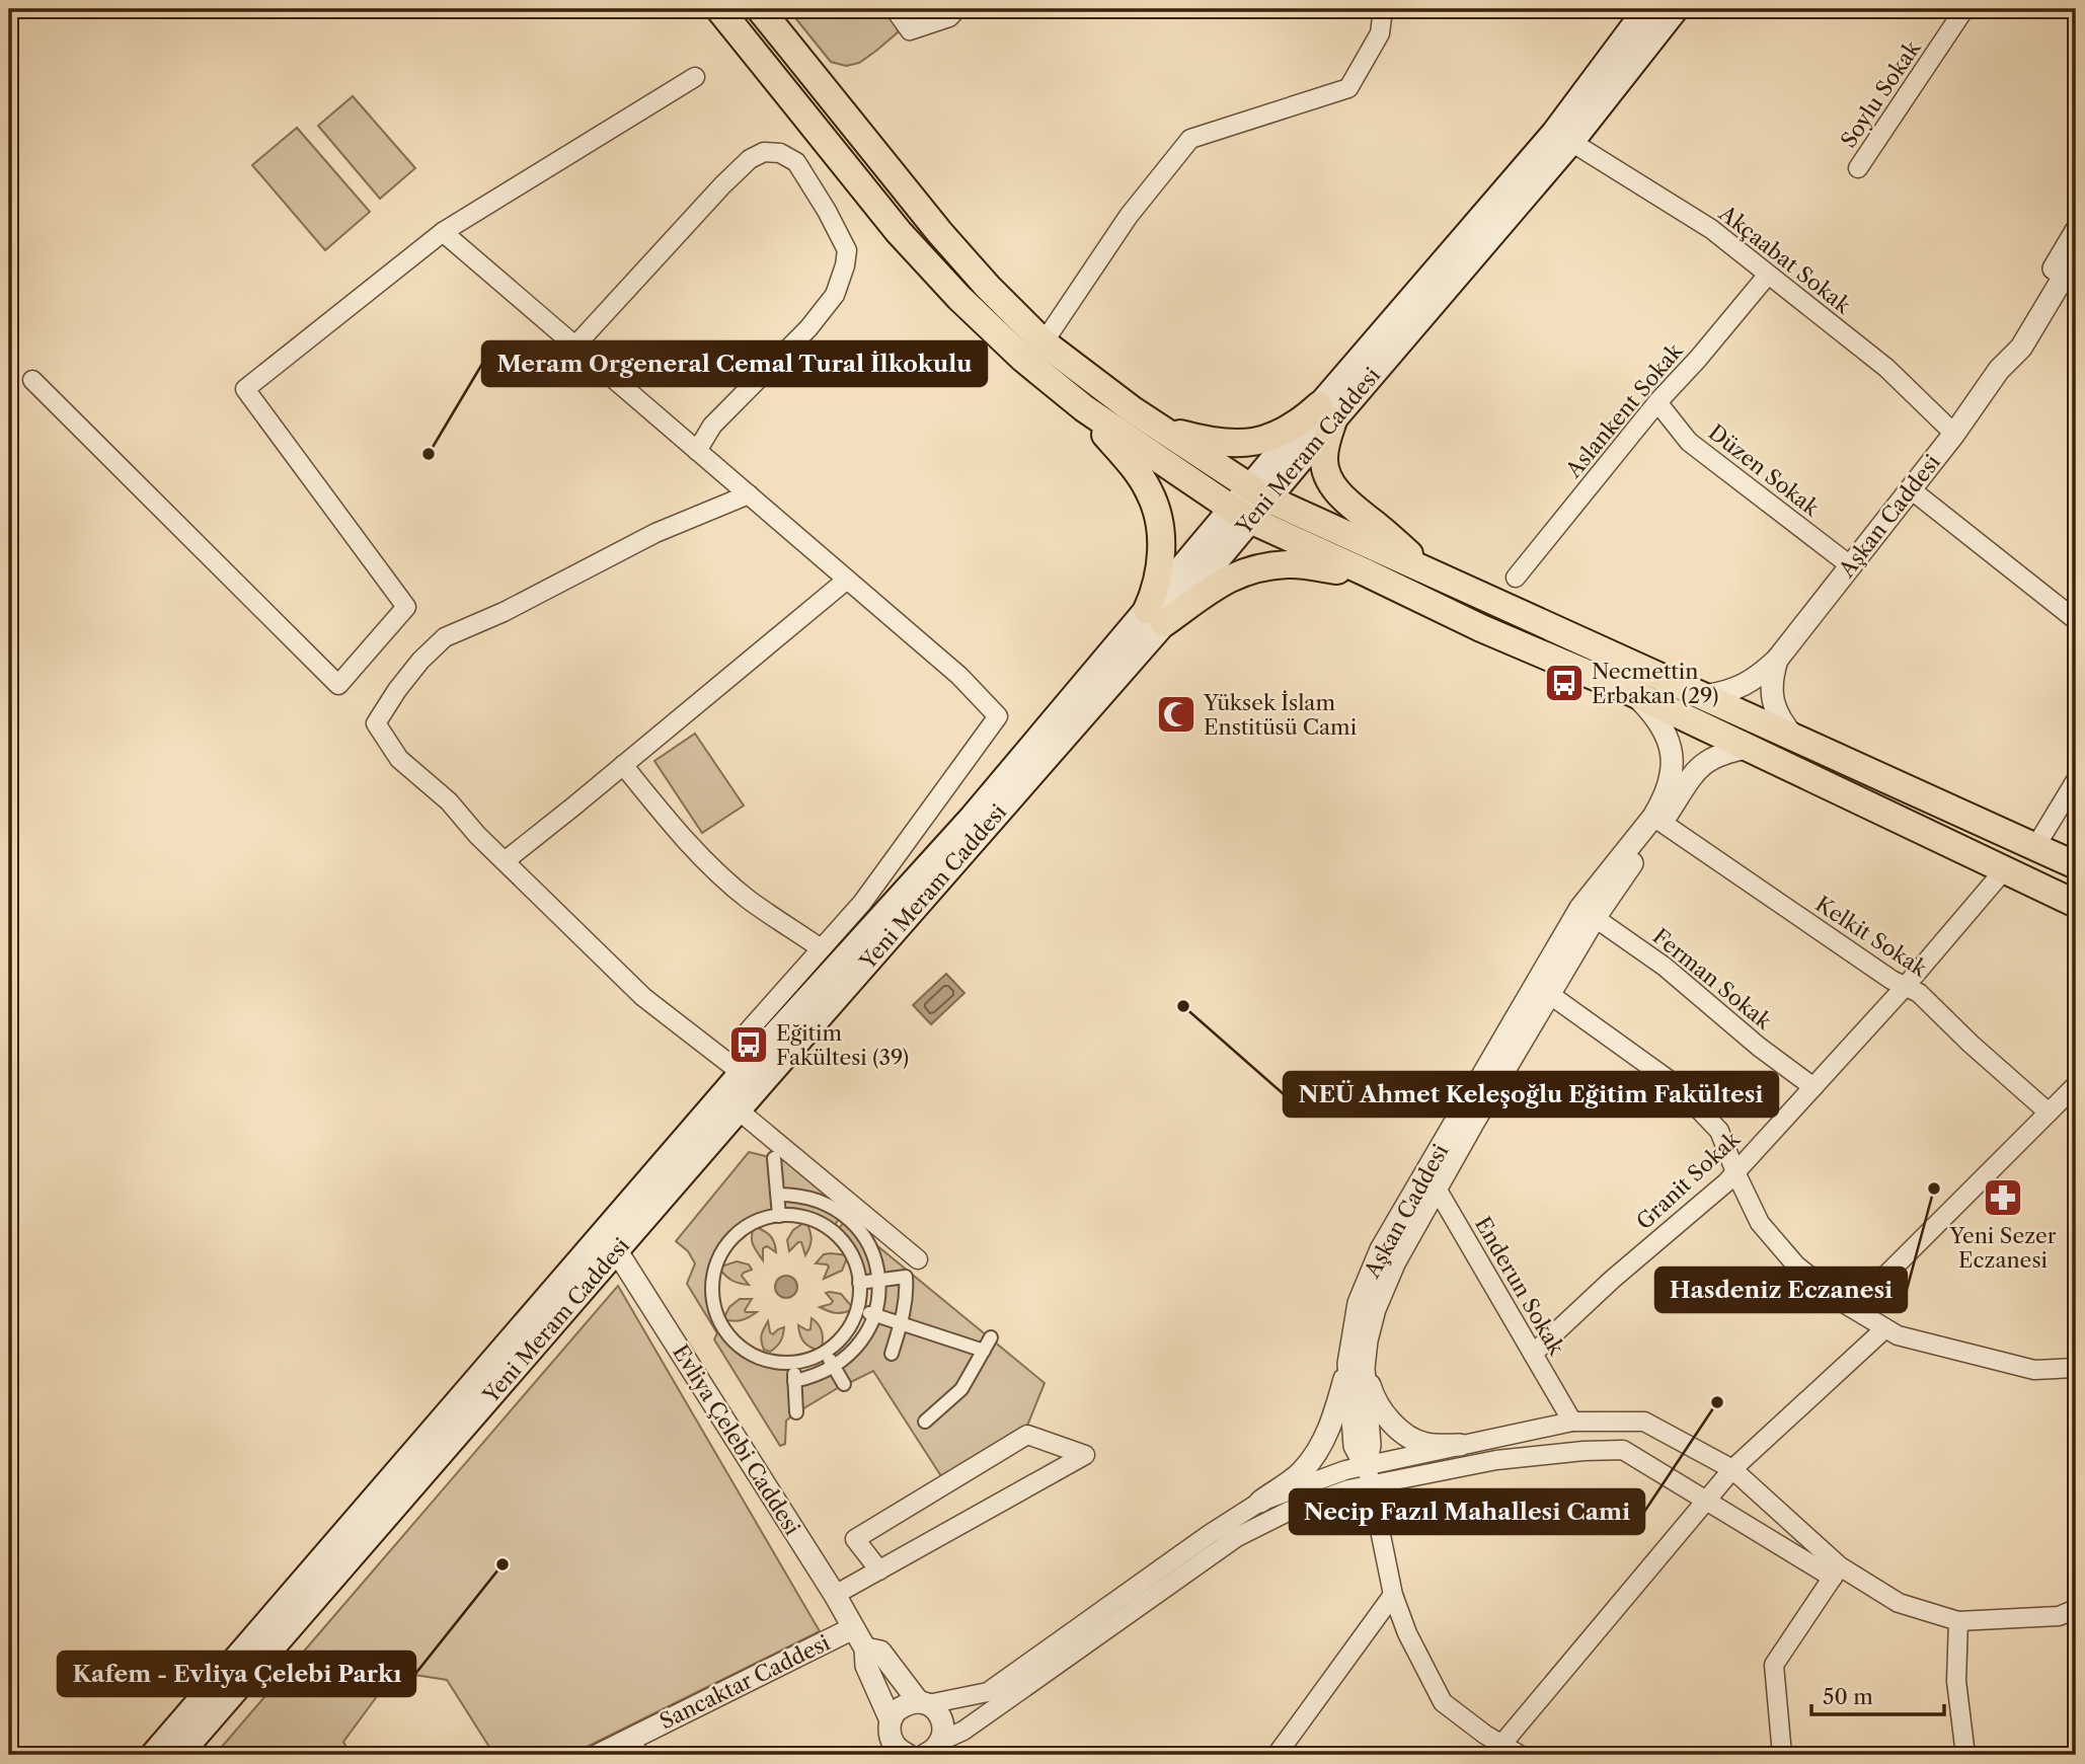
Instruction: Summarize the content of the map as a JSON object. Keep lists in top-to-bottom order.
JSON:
{
  "streets": {
    "main road": ["Yeni Meram Caddesi"],
    "street": [
      "Soylu Sokak",
      "Akçaabat Sokak",
      "Aslankent Sokak",
      "Düzen Sokak",
      "Aşkan Caddesi",
      "Kelkit Sokak",
      "Ferman Sokak",
      "Granit Sokak",
      "Enderun Sokak",
      "Evliya Çelebi Caddesi",
      "Sancaktar Caddesi"
    ]
  },
  "crossings": [
    ["Akçaabat Sokak", "Aslankent Sokak"],
    ["Akçaabat Sokak", "Yeni Meram Caddesi"],
    ["Akçaabat Sokak", "Aşkan Caddesi"],
    ["Aslankent Sokak", "Düzen Sokak"],
    ["Yeni Meram Caddesi", "Evliya Çelebi Caddesi"],
    ["Düzen Sokak", "Aşkan Caddesi"],
    ["Aşkan Caddesi", "Kelkit Sokak"],
    ["Aşkan Caddesi", "Ferman Sokak"],
    ["Aşkan Caddesi", "Enderun Sokak"],
    ["Kelkit Sokak", "Granit Sokak"],
    ["Ferman Sokak", "Granit Sokak"],
    ["Granit Sokak", "Enderun Sokak"],
    ["Evliya Çelebi Caddesi", "Sancaktar Caddesi"]
  ],
  "places": {
    "other": [
      "Meram Orgeneral Cemal Tural İlkokulu",
      "NEÜ Ahmet Keleşoğlu Eğitim Fakültesi",
      "Hasdeniz Eczanesi",
      "Necip Fazıl Mahallesi Cami",
      "Kafem - Evliya Çelebi Parkı"
    ],
    "bus stop": ["Necmettin Erbakan (29)", "Eğitim Fakültesi (39)"],
    "mosque": ["Yüksek İslam Enstitüsü Cami"],
    "pharmacy": ["Yeni Sezer Eczanesi"]
  },
  "scale_bar": "50 m"
}
